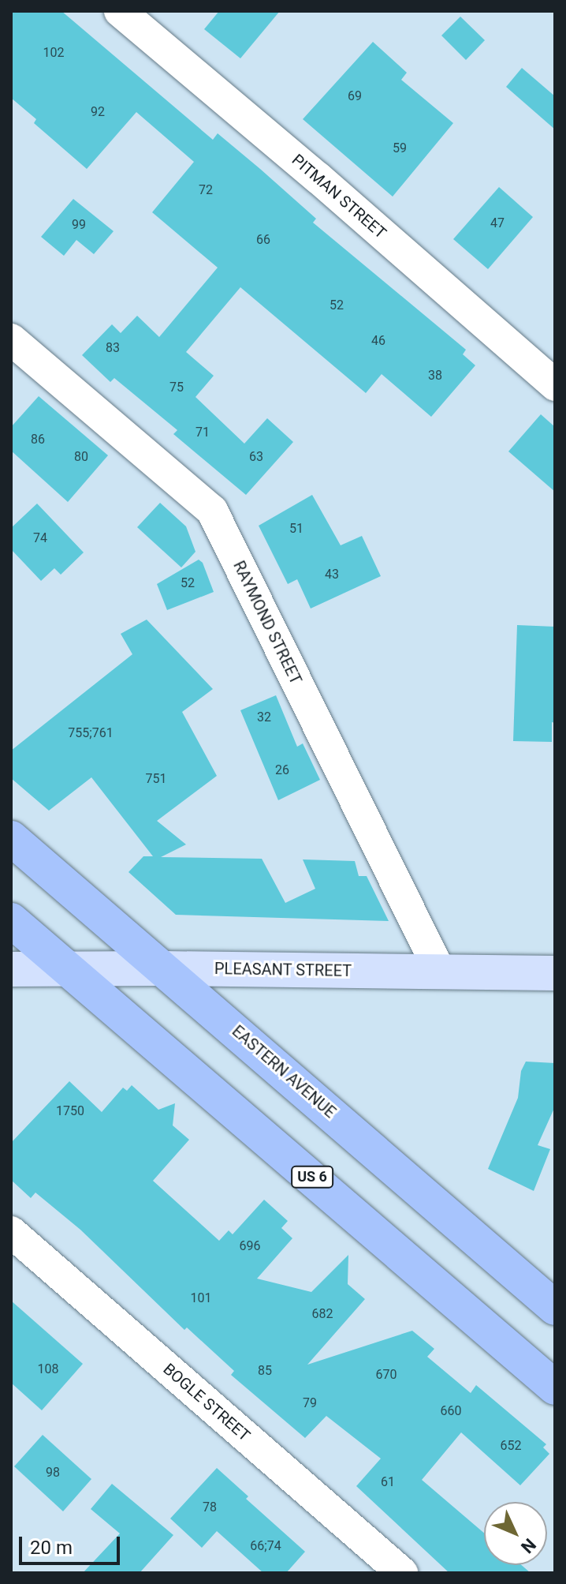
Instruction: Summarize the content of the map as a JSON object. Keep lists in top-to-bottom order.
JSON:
{
  "streets": {
    "main road": ["PLEASANT STREET", "EASTERN AVENUE", "US 6"],
    "street": ["PITMAN STREET", "RAYMOND STREET", "BOGLE STREET"]
  },
  "crossings": [
    ["RAYMOND STREET", "PLEASANT STREET"],
    ["PLEASANT STREET", "EASTERN AVENUE"],
    ["PLEASANT STREET", "US 6"]
  ],
  "house_numbers": [
    "102",
    "69",
    "92",
    "59",
    "72",
    "47",
    "99",
    "66",
    "52",
    "46",
    "83",
    "38",
    "75",
    "71",
    "86",
    "80",
    "63",
    "51",
    "74",
    "43",
    "52",
    "32",
    "755;761",
    "26",
    "751",
    "1750",
    "696",
    "101",
    "682",
    "108",
    "85",
    "670",
    "79",
    "660",
    "652",
    "98",
    "61",
    "78",
    "66;74"
  ],
  "scale_bar": "20 m",
  "north": "bottom right"
}
